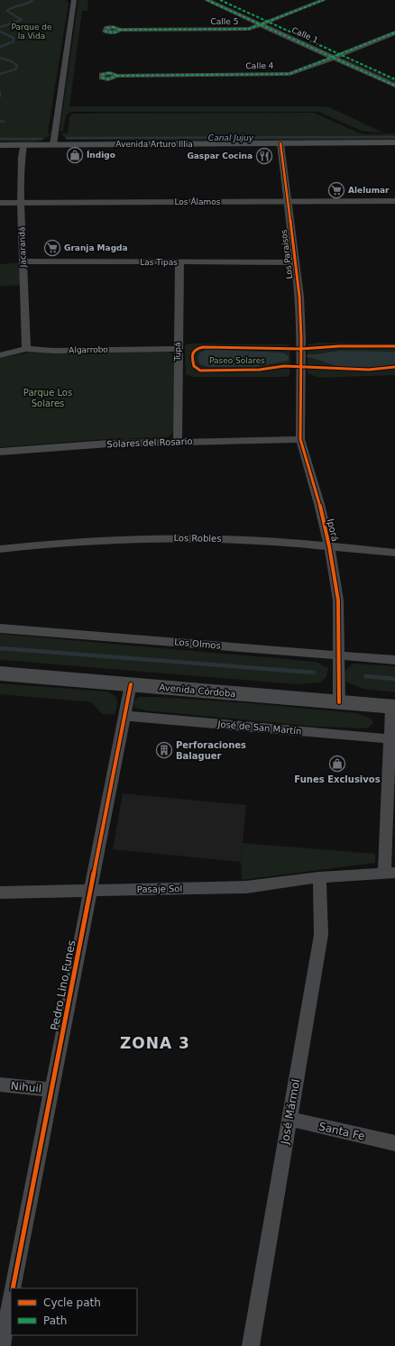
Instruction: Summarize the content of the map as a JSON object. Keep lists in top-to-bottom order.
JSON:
{
  "streets": {
    "main road": ["Avenida Arturo Illia", "Avenida Córdoba"],
    "street": [
      "Calle 5",
      "Calle 1",
      "Calle 4",
      "Los Álamos",
      "Jacarandá",
      "Los Paraísos",
      "Las Tipas",
      "Algarrobo",
      "Tupá",
      "Solares del Rosario",
      "Iporá",
      "Los Robles",
      "Los Olmos",
      "José de San Martín",
      "Pasaje Sol",
      "Pedro Lino Funes",
      "Nihuil",
      "José Mármol",
      "Santa Fe"
    ]
  },
  "crossings": [
    ["Calle 5", "Calle 1"],
    ["Calle 1", "Calle 4"],
    ["Avenida Arturo Illia", "Jacarandá"],
    ["Avenida Arturo Illia", "Los Paraísos"],
    ["Los Álamos", "Jacarandá"],
    ["Los Álamos", "Los Paraísos"],
    ["Jacarandá", "Las Tipas"],
    ["Jacarandá", "Algarrobo"],
    ["Los Paraísos", "Las Tipas"],
    ["Los Paraísos", "Iporá"],
    ["Las Tipas", "Tupá"],
    ["Algarrobo", "Tupá"],
    ["Tupá", "Solares del Rosario"],
    ["Solares del Rosario", "Iporá"],
    ["Iporá", "Los Robles"],
    ["Iporá", "Los Olmos"],
    ["Iporá", "Avenida Córdoba"],
    ["Avenida Córdoba", "Pedro Lino Funes"],
    ["José de San Martín", "Pedro Lino Funes"],
    ["Pasaje Sol", "Pedro Lino Funes"],
    ["Pasaje Sol", "José Mármol"],
    ["Pedro Lino Funes", "Nihuil"],
    ["José Mármol", "Santa Fe"]
  ],
  "districts": ["ZONA 3"],
  "water": ["Canal Jujuy"],
  "parks": ["Parque de la Vida", "Paseo Solares", "Parque Los Solares"],
  "places": {
    "shop": ["Índigo", "Funes Exclusivos"],
    "restaurant": ["Gaspar Cocina"],
    "supermarket": ["Alelumar", "Granja Magda"],
    "building": ["Perforaciones Balaguer"]
  },
  "legend": ["Cycle path", "Path"]
}
